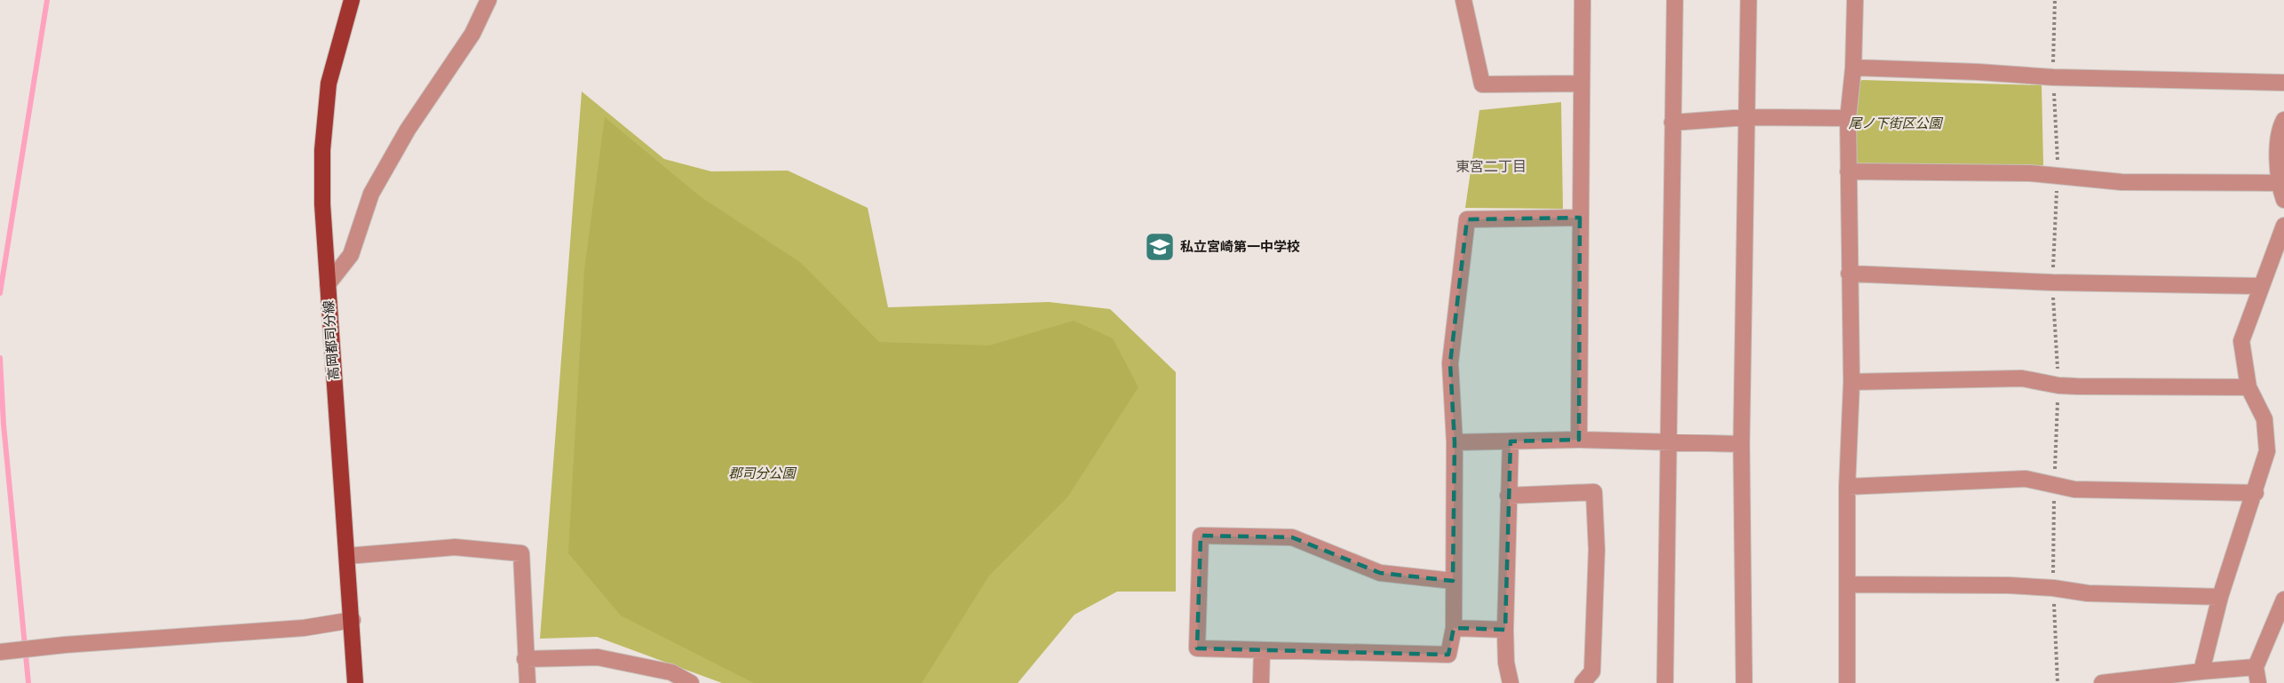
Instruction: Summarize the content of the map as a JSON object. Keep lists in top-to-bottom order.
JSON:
{
  "streets": {
    "main road": ["高岡都司分線"]
  },
  "districts": ["東宮二丁目"],
  "parks": ["尾ノ下街区公園", "郡司分公園"],
  "places": {
    "school or university": ["私立宮崎第一中学校"]
  }
}
